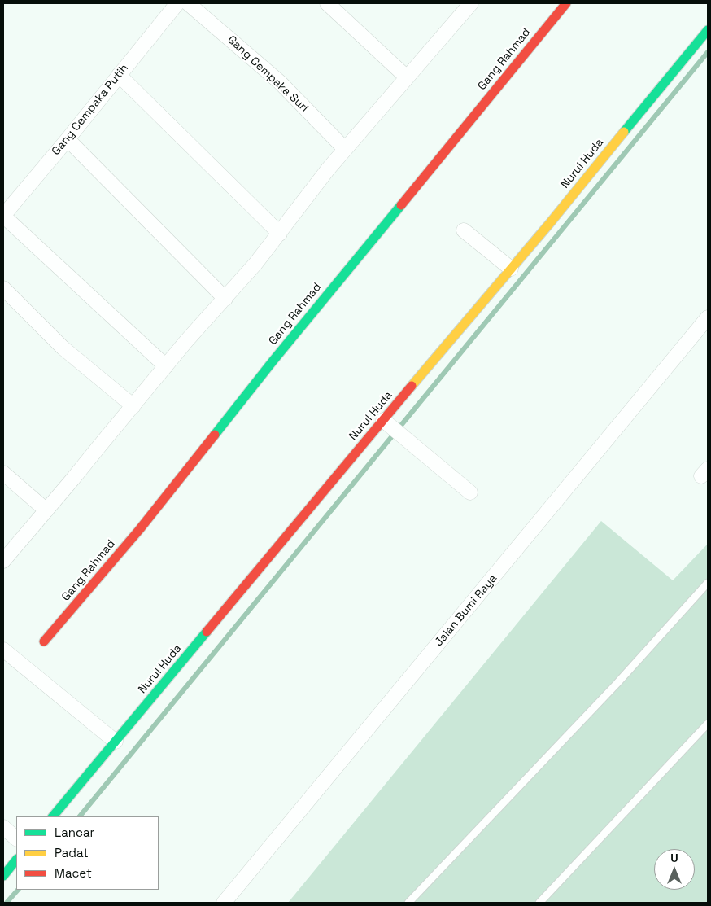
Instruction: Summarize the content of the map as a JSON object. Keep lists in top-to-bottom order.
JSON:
{
  "streets": {
    "street": [
      "Gang Rahmad",
      "Gang Cempaka Suri",
      "Gang Cempaka Putih",
      "Nurul Huda",
      "Jalan Bumi Raya"
    ]
  },
  "legend": ["Lancar", "Padat", "Macet"],
  "north": "top"
}
